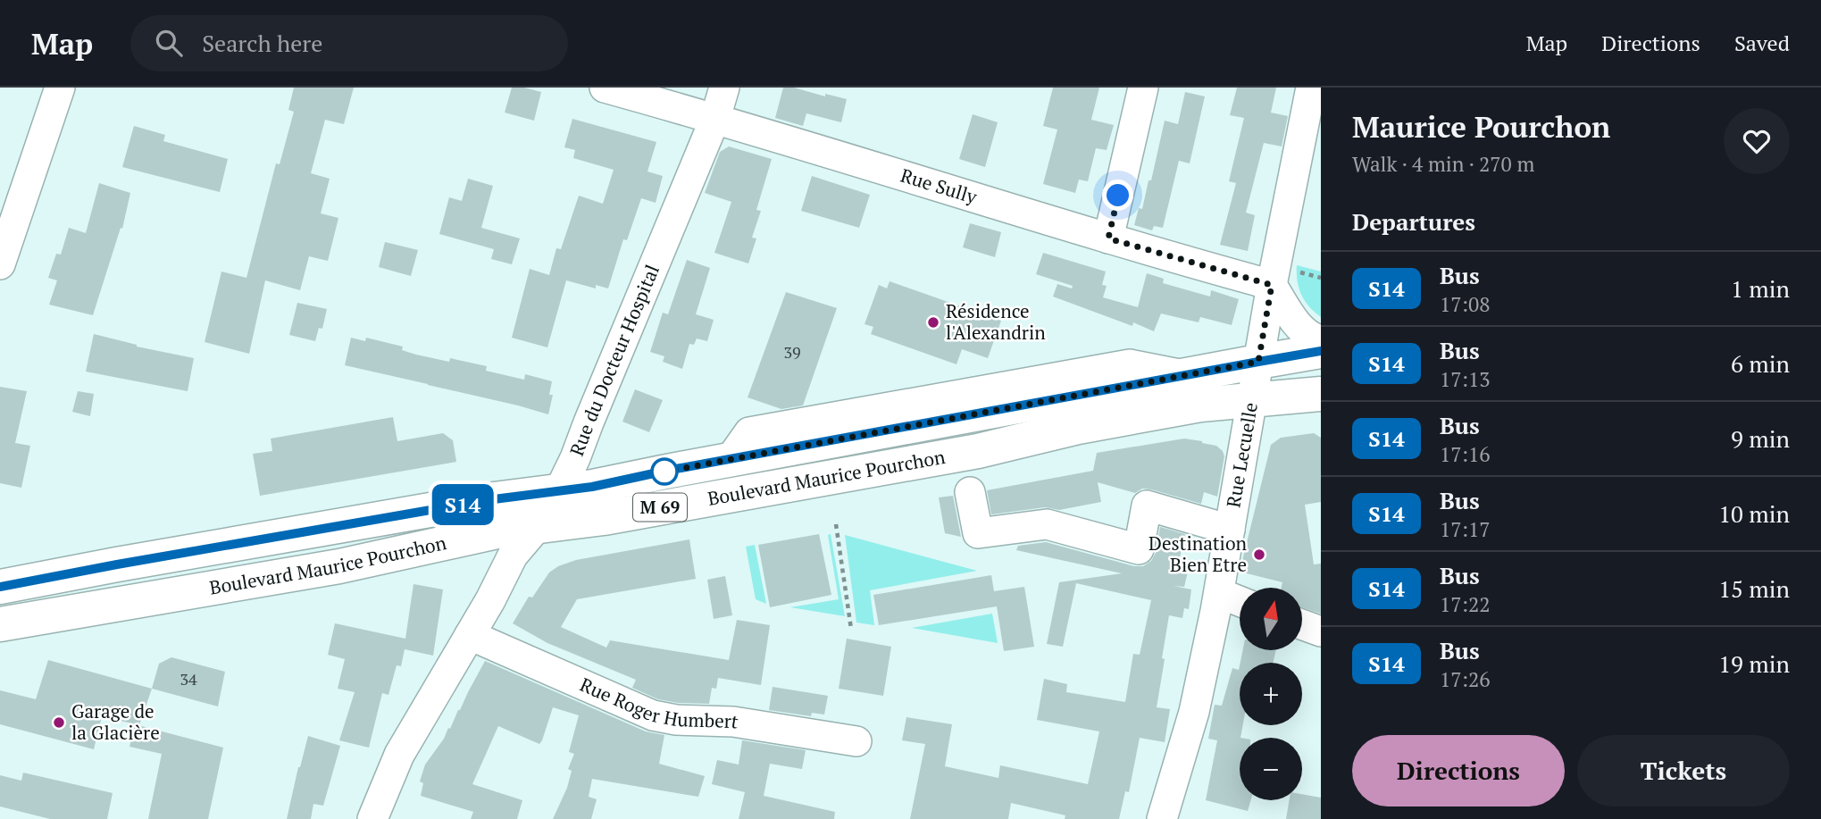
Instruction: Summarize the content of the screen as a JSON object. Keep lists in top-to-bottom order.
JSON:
{
  "streets": {
    "main road": ["Boulevard Maurice Pourchon", "M 69"],
    "street": [
      "Rue Sully",
      "Rue du Docteur Hospital",
      "Rue Lecuelle",
      "Rue Roger Humbert"
    ]
  },
  "crossings": [
    ["Rue Sully", "Rue du Docteur Hospital"],
    ["Rue Sully", "Rue Lecuelle"],
    ["Rue du Docteur Hospital", "Boulevard Maurice Pourchon"],
    ["Rue du Docteur Hospital", "Rue Roger Humbert"],
    ["Rue Lecuelle", "Boulevard Maurice Pourchon"]
  ],
  "places": ["Résidence l'Alexandrin", "Destination Bien Etre", "Garage de la Glacière"],
  "lines": ["bus line S14"],
  "house_numbers": ["39", "34"],
  "north": "top",
  "page": {
    "header": "Map",
    "search": "Search here",
    "nav": ["Map", "Directions", "Saved"],
    "on_map": "S14",
    "heading": [
      ["Maurice Pourchon", "Walk · 4 min · 270 m"],
      "Departures"
    ],
    "list": [
      {
        "mark": "S14",
        "name": "Bus",
        "note": "17:08",
        "value": "1 min"
      },
      {
        "mark": "S14",
        "name": "Bus",
        "note": "17:13",
        "value": "6 min"
      },
      {
        "mark": "S14",
        "name": "Bus",
        "note": "17:16",
        "value": "9 min"
      },
      {
        "mark": "S14",
        "name": "Bus",
        "note": "17:17",
        "value": "10 min"
      },
      {
        "mark": "S14",
        "name": "Bus",
        "note": "17:22",
        "value": "15 min"
      },
      {
        "mark": "S14",
        "name": "Bus",
        "note": "17:26",
        "value": "19 min"
      }
    ],
    "map_buttons": ["+", "−"],
    "buttons": ["Directions", "Tickets"]
  }
}
